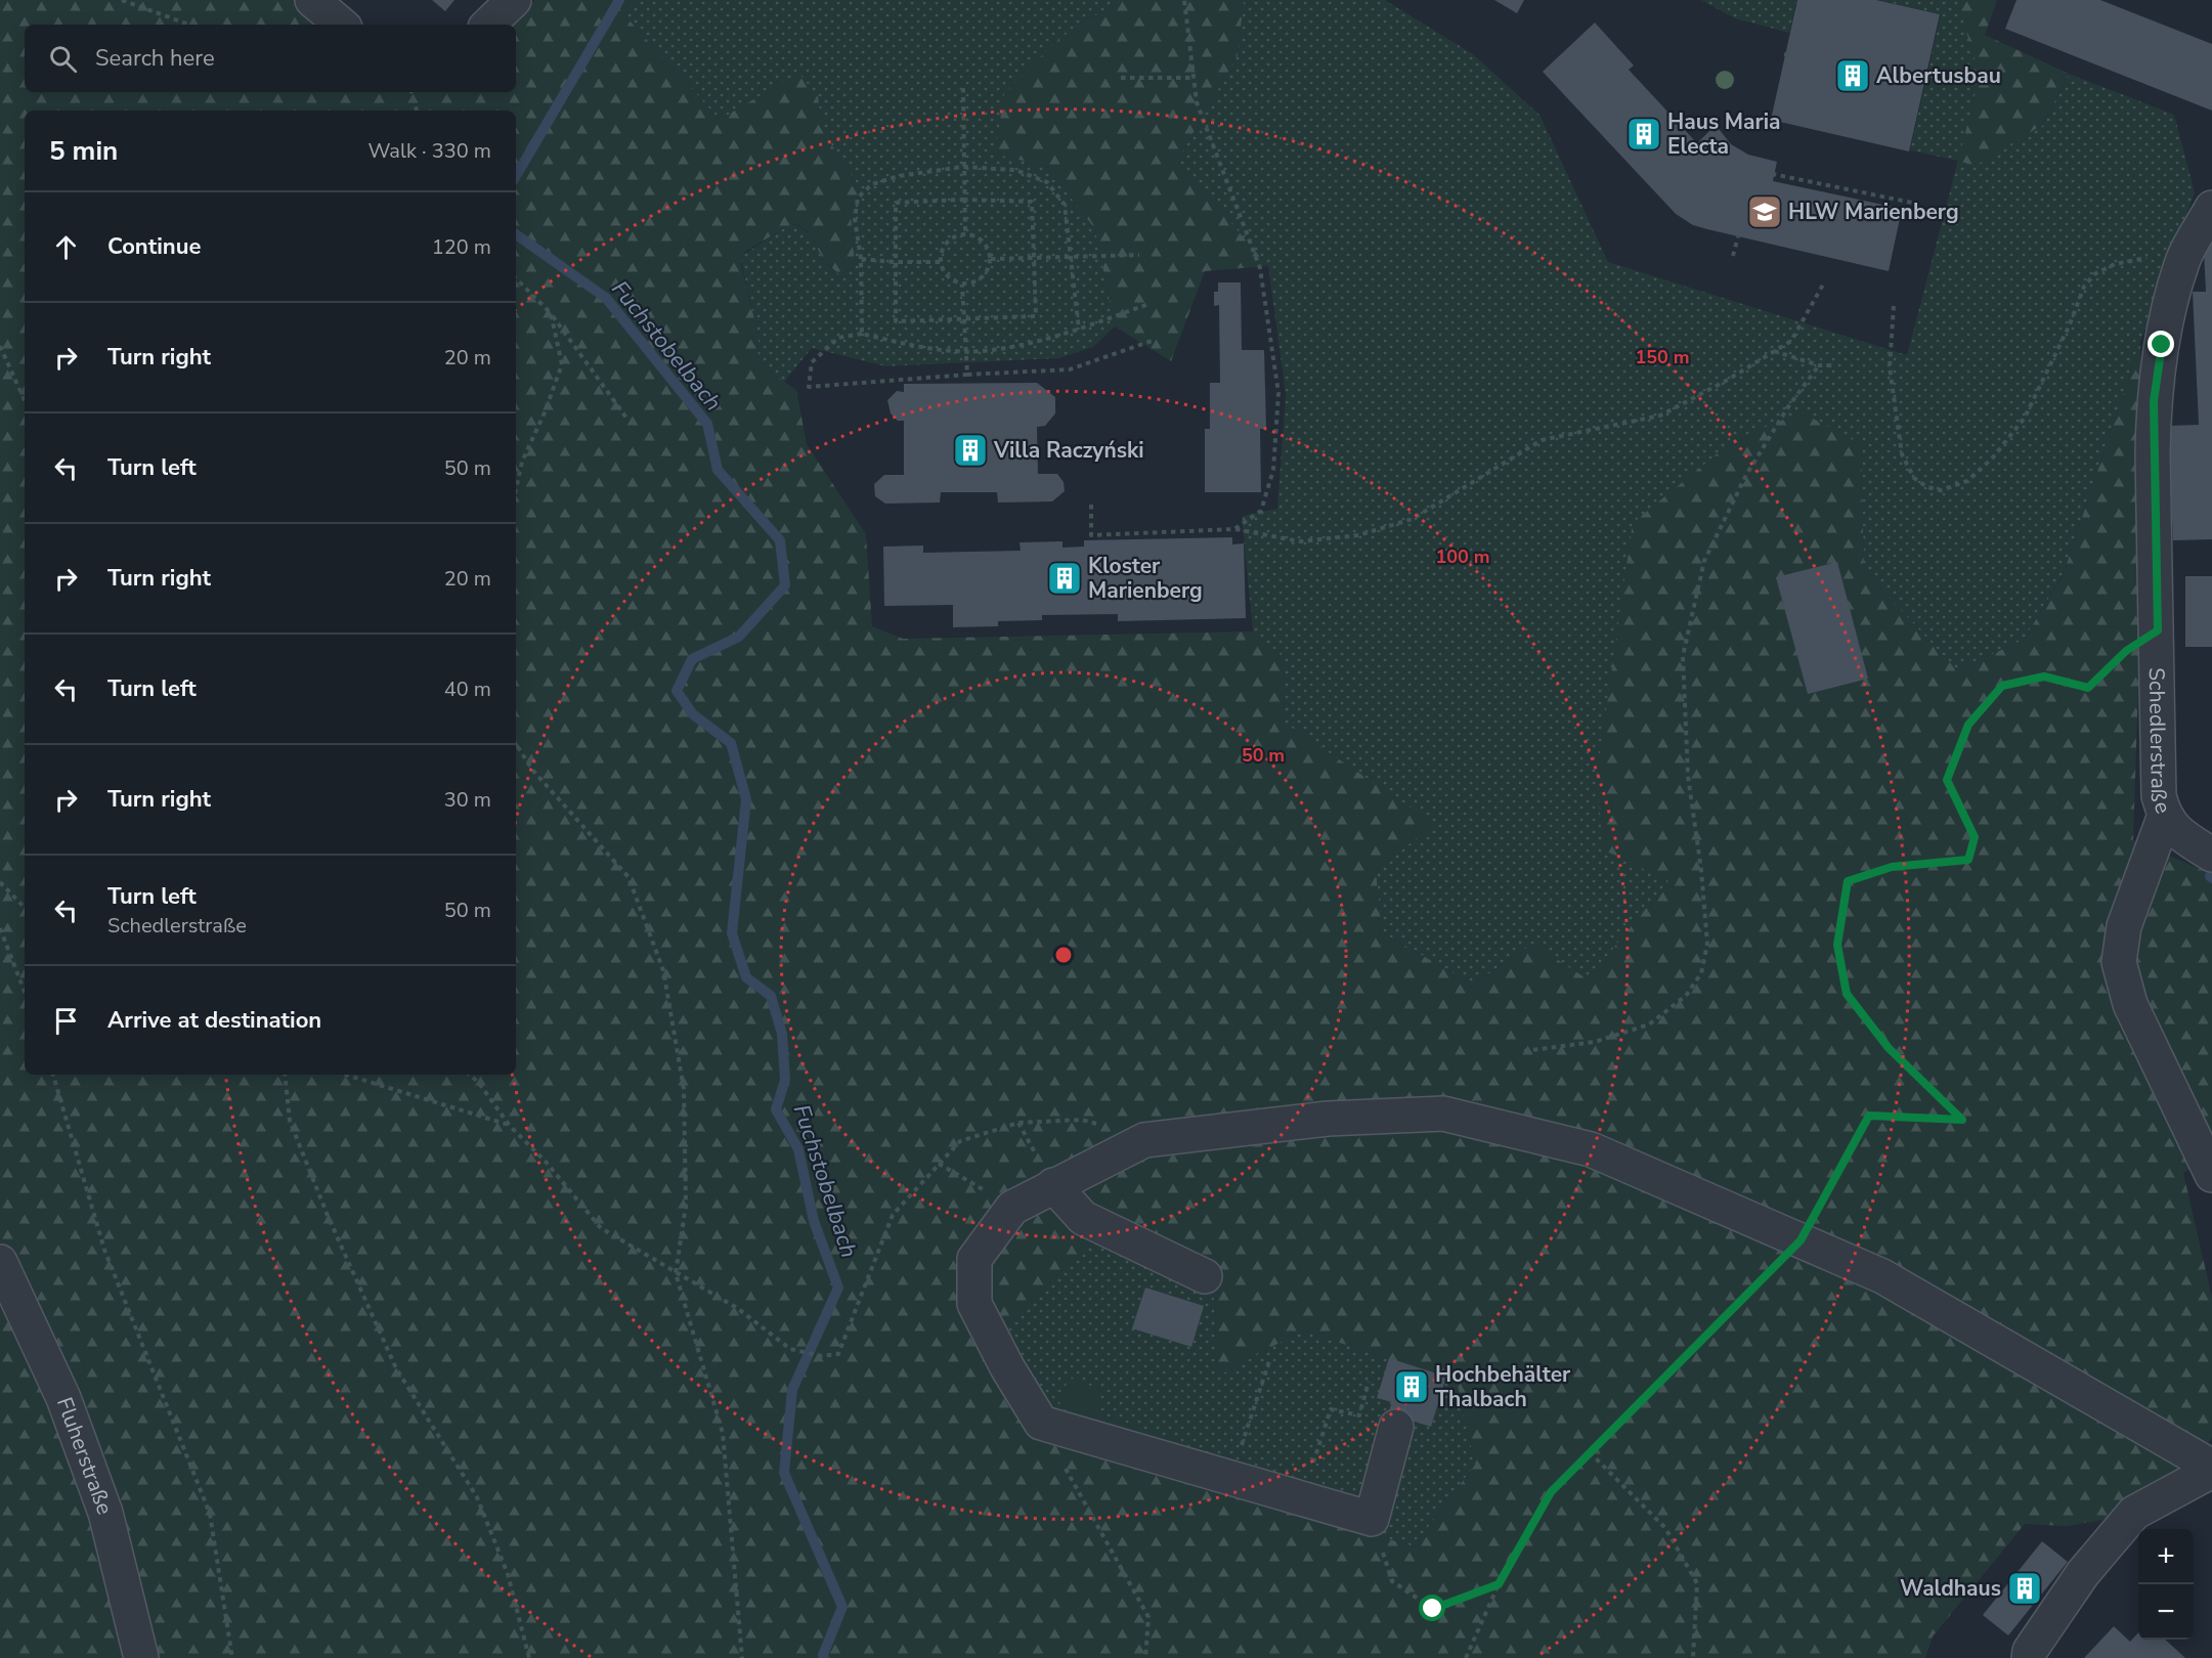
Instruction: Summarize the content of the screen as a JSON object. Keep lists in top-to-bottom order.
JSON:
{
  "streets": {
    "street": ["Schedlerstraße", "Fluherstraße"]
  },
  "water": ["Fuchstobelbach"],
  "places": {
    "building": [
      "Albertusbau",
      "Haus Maria Electa",
      "Villa Raczyński",
      "Kloster Marienberg",
      "Hochbehälter Thalbach",
      "Waldhaus"
    ],
    "school or university": ["HLW Marienberg"]
  },
  "page": {
    "search": "Search here",
    "heading": ["5 min", "Walk · 330 m"],
    "list": [
      ["Continue", "120 m"],
      ["Turn right", "20 m"],
      ["Turn left", "50 m"],
      ["Turn right", "20 m"],
      ["Turn left", "40 m"],
      ["Turn right", "30 m"],
      ["Turn left", "Schedlerstraße", "50 m"],
      "Arrive at destination"
    ],
    "map_buttons": ["+", "−"]
  },
  "rings": ["150 m", "100 m", "50 m"]
}
